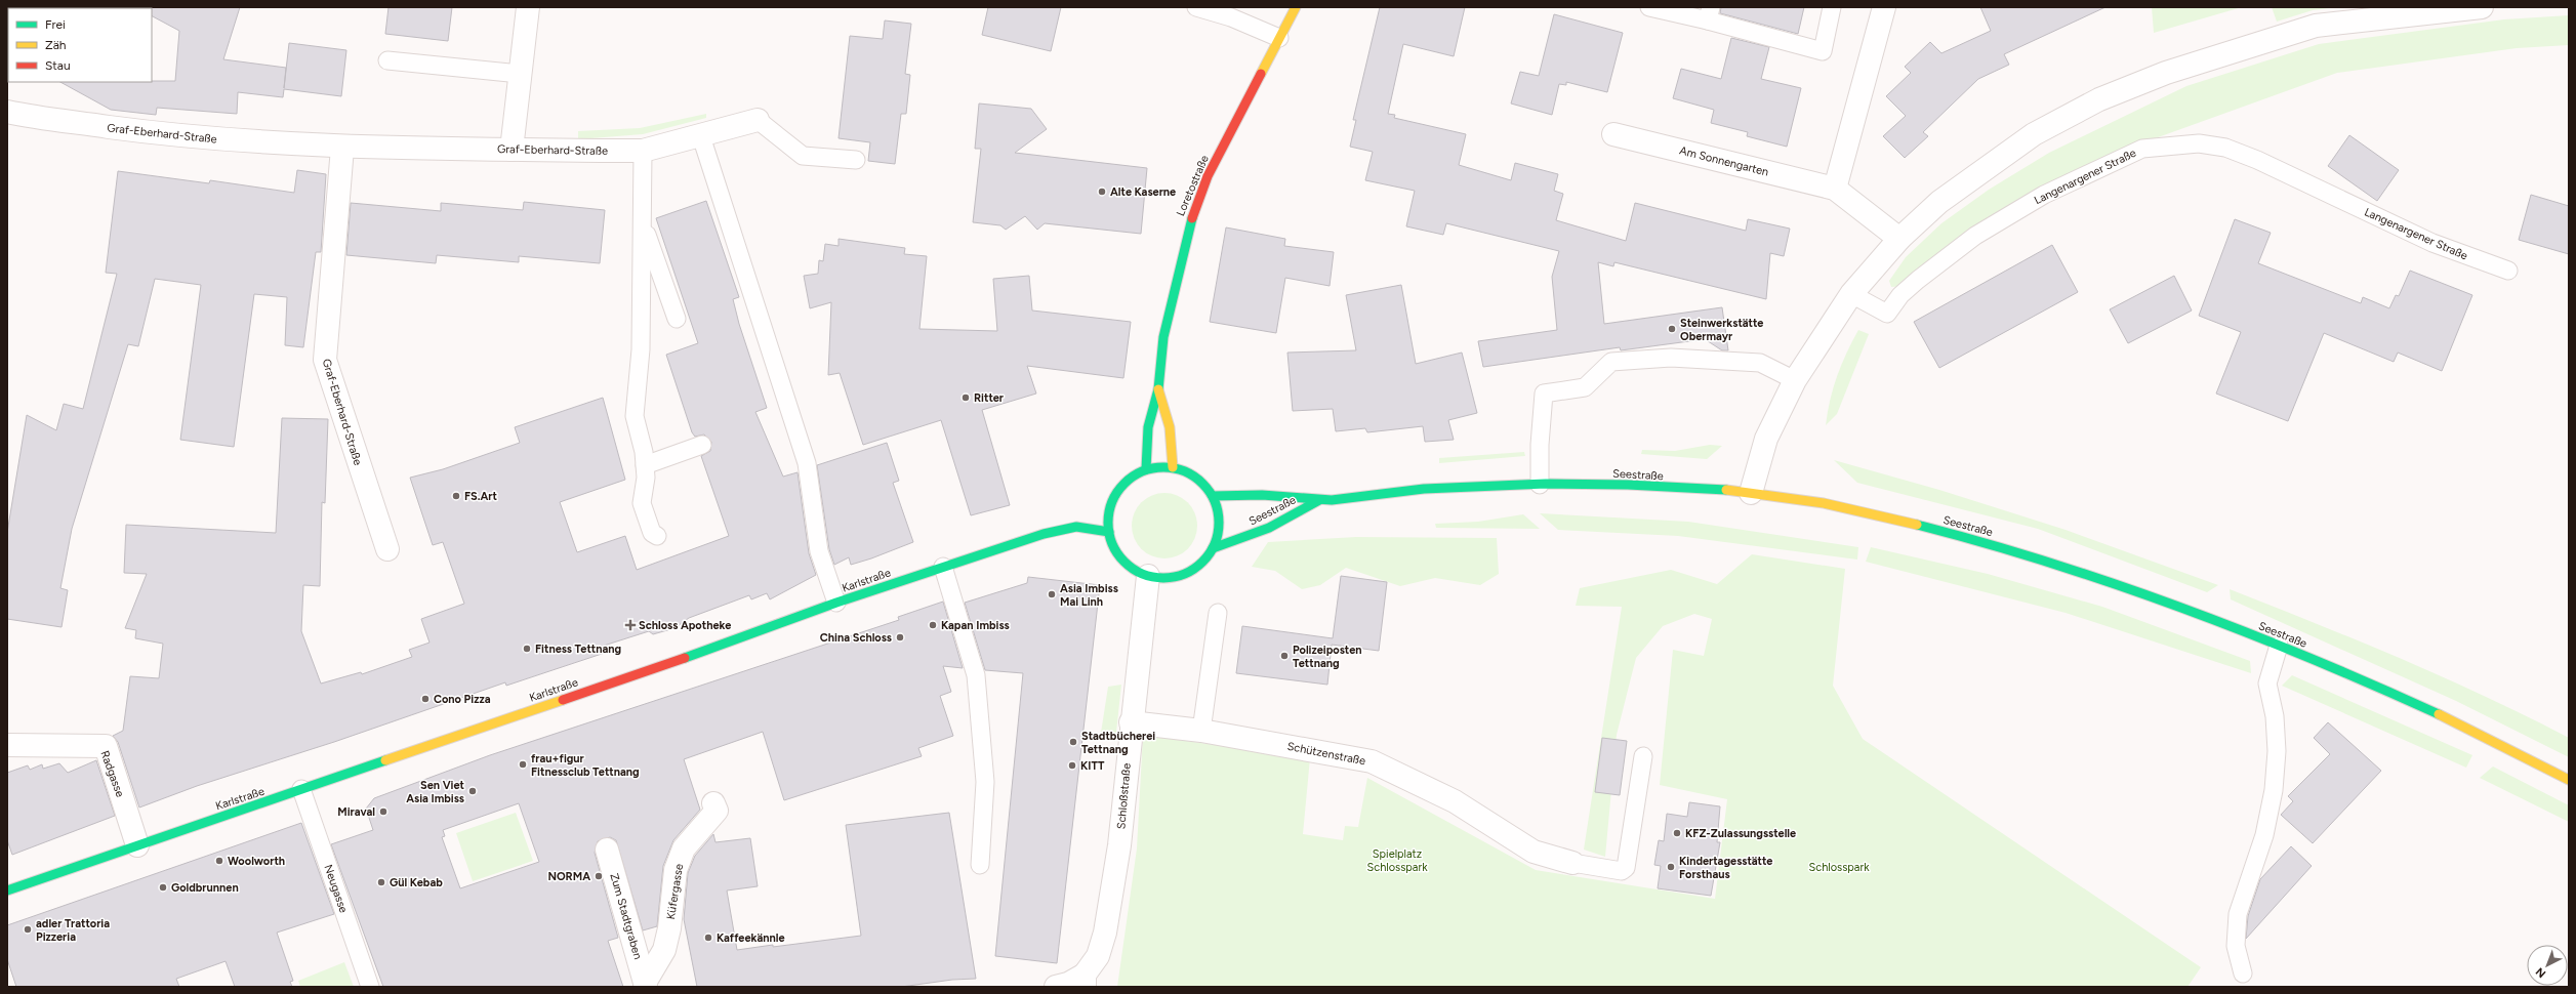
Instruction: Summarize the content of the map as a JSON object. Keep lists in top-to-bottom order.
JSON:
{
  "streets": {
    "main road": ["Loretostraße", "Seestraße", "Karlstraße"],
    "street": [
      "Graf-Eberhard-Straße",
      "Am Sonnengarten",
      "Schützenstraße",
      "Radgasse",
      "Schloßstraße",
      "Küfergasse",
      "Zum Stadtgraben"
    ],
    "lane": ["Langenargener Straße", "Neugasse"]
  },
  "crossings": [
    ["Loretostraße", "Seestraße"],
    ["Loretostraße", "Karlstraße"],
    ["Loretostraße", "Schloßstraße"],
    ["Seestraße", "Karlstraße"],
    ["Seestraße", "Schloßstraße"],
    ["Karlstraße", "Radgasse"],
    ["Karlstraße", "Schloßstraße"],
    ["Karlstraße", "Neugasse"],
    ["Schützenstraße", "Schloßstraße"],
    ["Küfergasse", "Zum Stadtgraben"]
  ],
  "parks": ["Spielplatz Schlosspark", "Schlosspark"],
  "places": {
    "other": [
      "Alte Kaserne",
      "Steinwerkstätte Obermayr",
      "Ritter",
      "FS.Art",
      "Asia Imbiss Mai Linh",
      "Kapan Imbiss",
      "China Schloss",
      "Fitness Tettnang",
      "Polizeiposten Tettnang",
      "Cono Pizza",
      "Stadtbücherei Tettnang",
      "frau+figur Fitnessclub Tettnang",
      "KITT",
      "Sen Viet Asia Imbiss",
      "Miraval",
      "KFZ-Zulassungsstelle",
      "Woolworth",
      "Kindertagesstätte Forsthaus",
      "NORMA",
      "Gül Kebab",
      "Goldbrunnen",
      "adler Trattoria Pizzeria",
      "Kaffeekännle"
    ],
    "health": ["Schloss Apotheke"]
  },
  "legend": ["Frei", "Zäh", "Stau"],
  "north": "bottom left"
}
